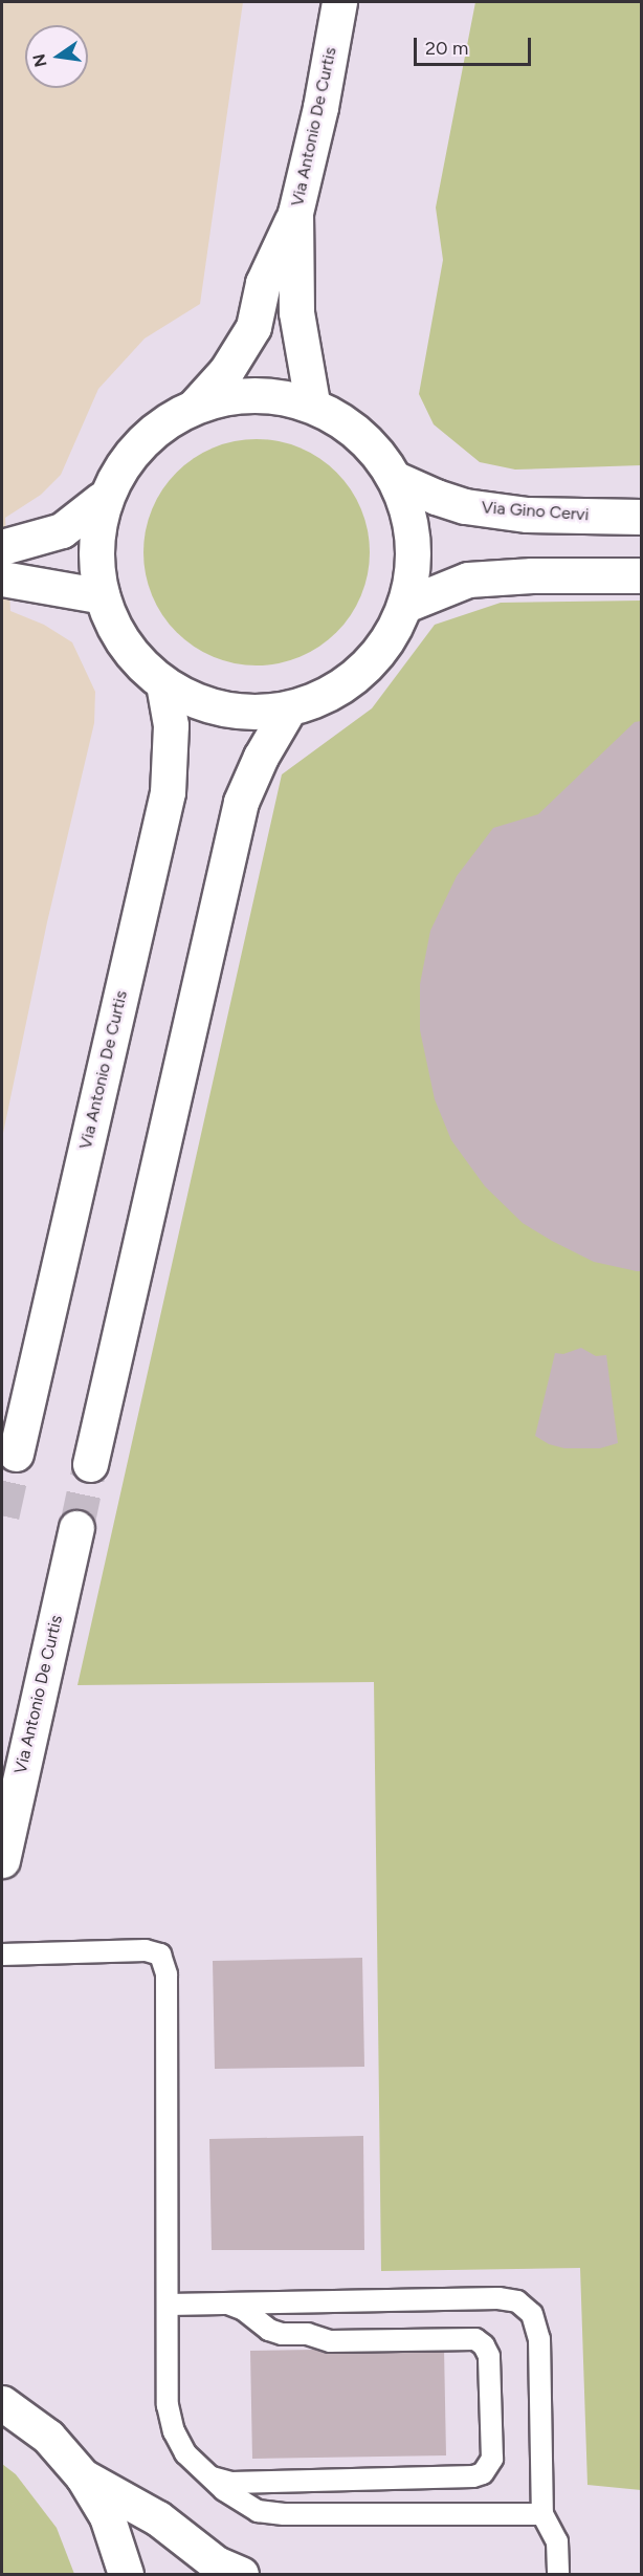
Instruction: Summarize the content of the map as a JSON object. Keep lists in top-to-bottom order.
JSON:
{
  "streets": {
    "street": ["Via Antonio De Curtis", "Via Gino Cervi"]
  },
  "scale_bar": "20 m",
  "north": "left"
}
